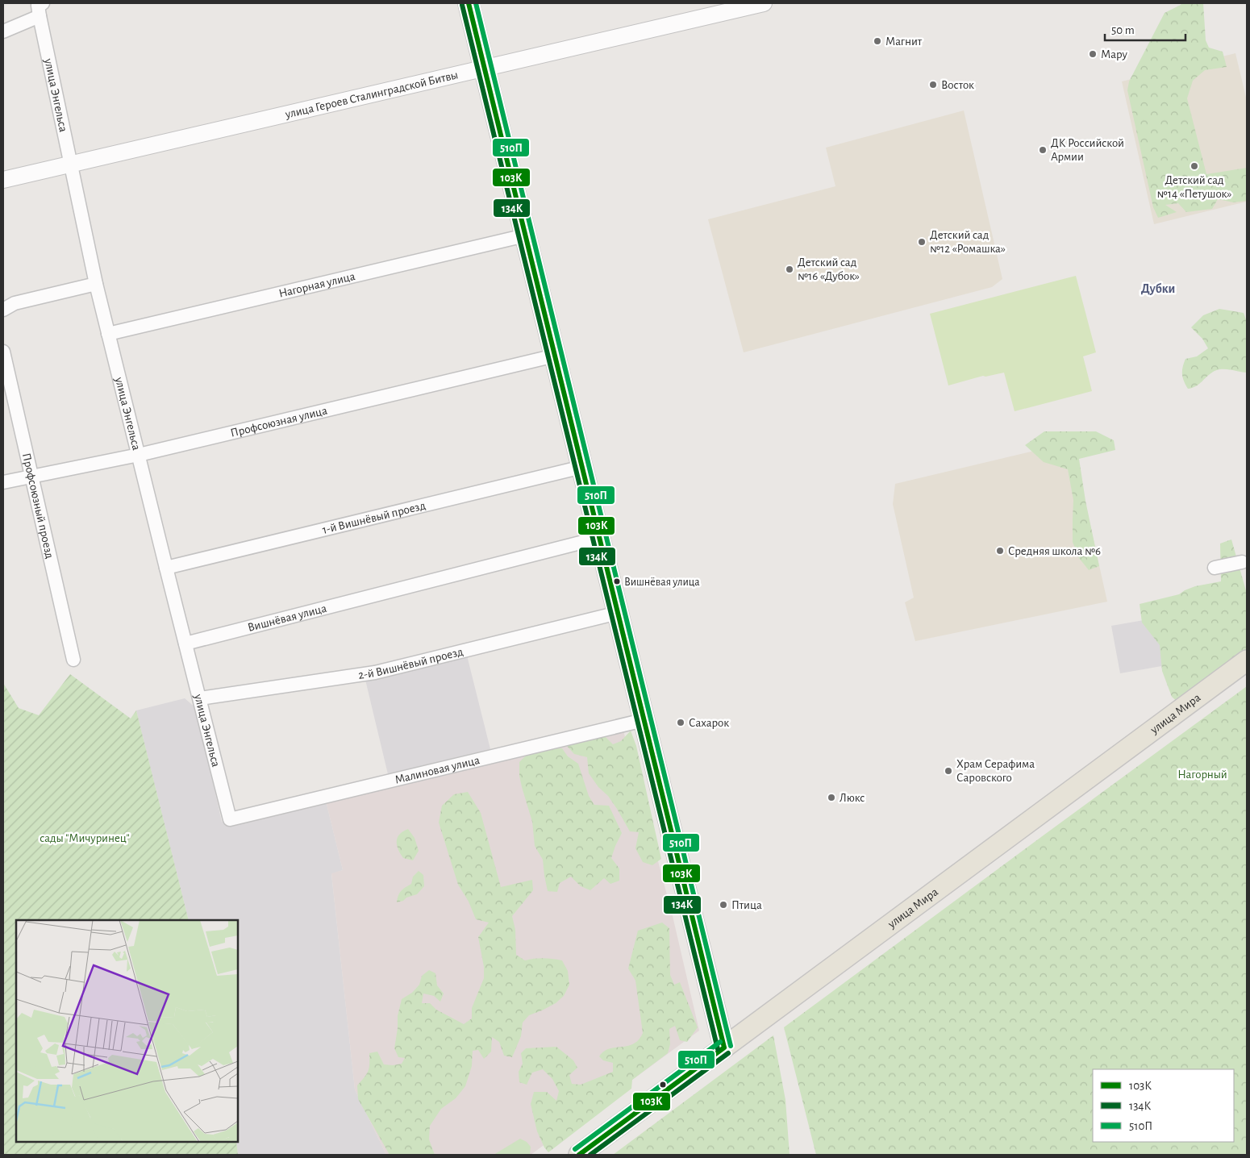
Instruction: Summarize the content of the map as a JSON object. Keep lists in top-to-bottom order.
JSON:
{
  "streets": {
    "main road": ["улица Мира"],
    "street": [
      "улица Героев Сталинградской Битвы",
      "улица Энгельса",
      "Нагорная улица",
      "Профсоюзная улица",
      "Профсоюзный проезд",
      "1-й Вишнёвый проезд",
      "Вишнёвая улица",
      "2-й Вишнёвый проезд",
      "Малиновая улица"
    ]
  },
  "crossings": [
    ["улица Героев Сталинградской Битвы", "улица Энгельса"],
    ["улица Энгельса", "Нагорная улица"],
    ["улица Энгельса", "Профсоюзная улица"],
    ["улица Энгельса", "1-й Вишнёвый проезд"],
    ["улица Энгельса", "Вишнёвая улица"],
    ["улица Энгельса", "2-й Вишнёвый проезд"],
    ["улица Энгельса", "Малиновая улица"],
    ["Профсоюзная улица", "Профсоюзный проезд"]
  ],
  "districts": ["Дубки"],
  "parks": ["Нагорный", "сады \"Мичуринец\""],
  "places": [
    "Магнит",
    "Мару",
    "Восток",
    "ДК Российской Армии",
    "Детский сад №14 «Петушок»",
    "Детский сад №12 «Ромашка»",
    "Детский сад №16 «Дубок»",
    "Средняя школа №6",
    "Вишнёвая улица",
    "Сахарок",
    "Храм Серафима Саровского",
    "Люкс",
    "Птица"
  ],
  "lines": ["transit line 103К", "transit line 510П", "transit line 134К"],
  "legend": ["103К", "134К", "510П"],
  "scale_bar": "50 m"
}
